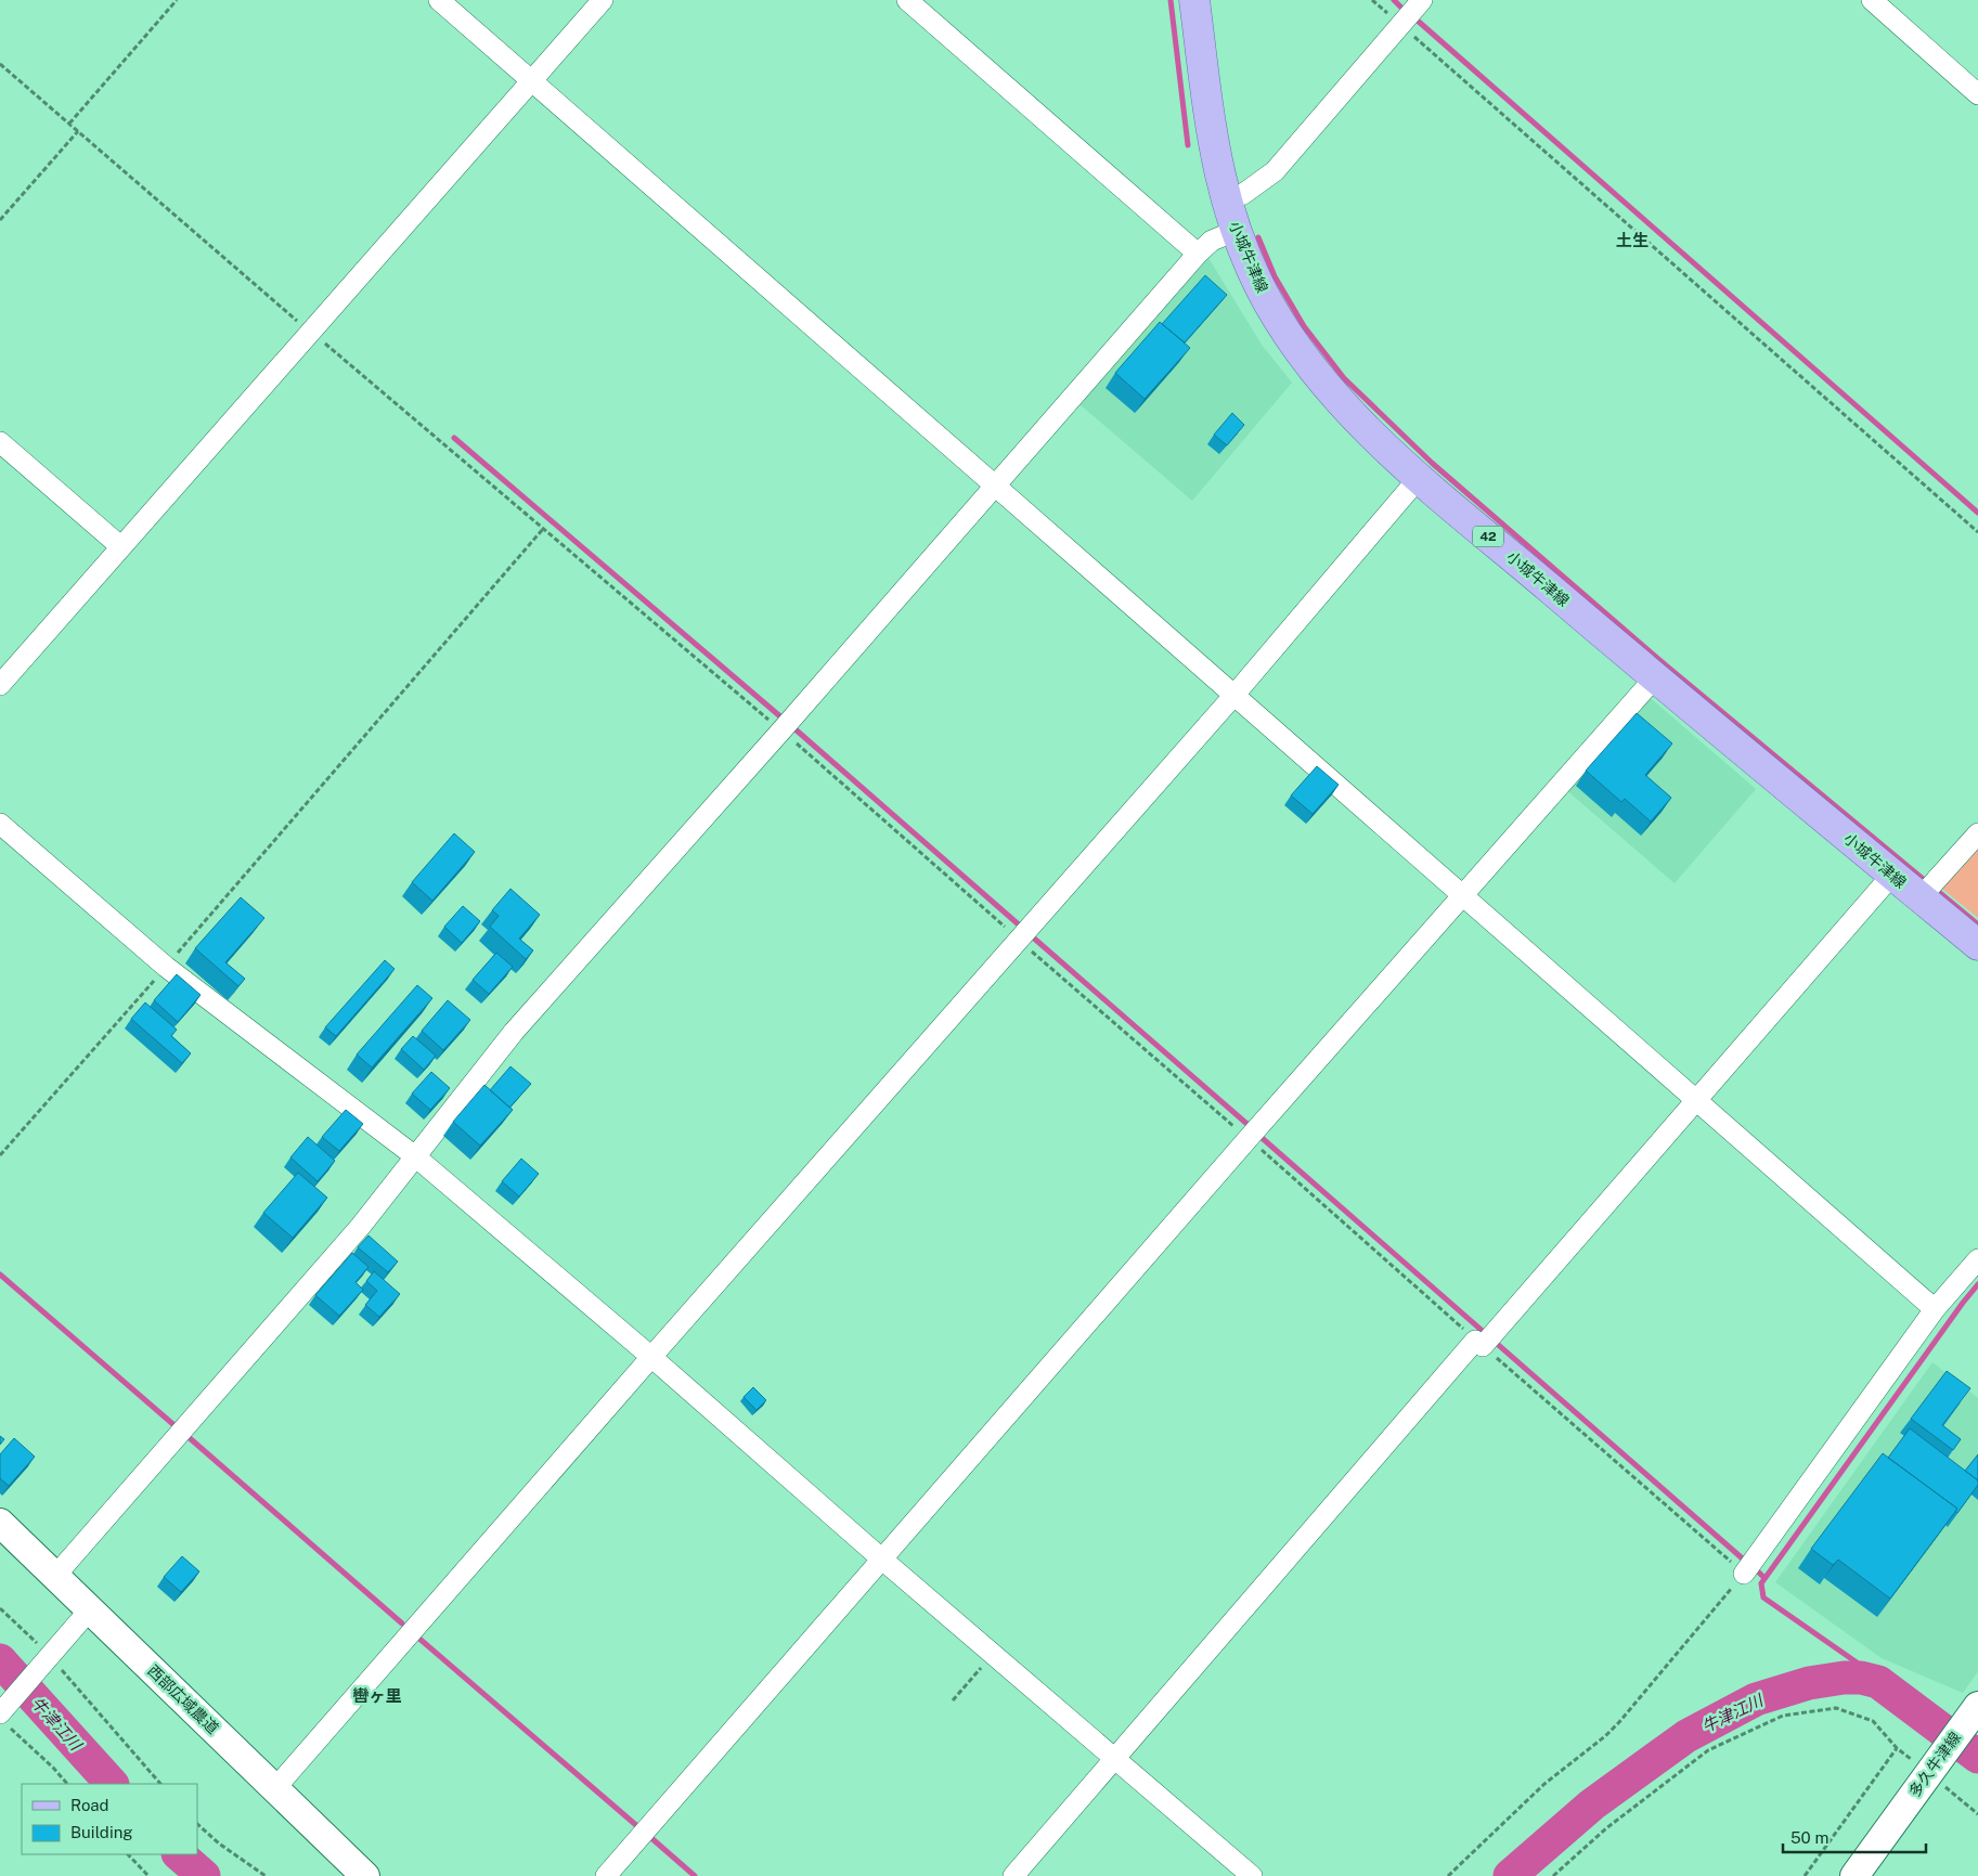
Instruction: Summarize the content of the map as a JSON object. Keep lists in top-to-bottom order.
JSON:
{
  "streets": {
    "main road": ["小城牛津線", "42"],
    "street": ["西部広域農道", "多久牛津線"]
  },
  "districts": ["土生", "轡ヶ里"],
  "water": ["牛津江川"],
  "legend": ["Road", "Building"],
  "scale_bar": "50 m"
}
